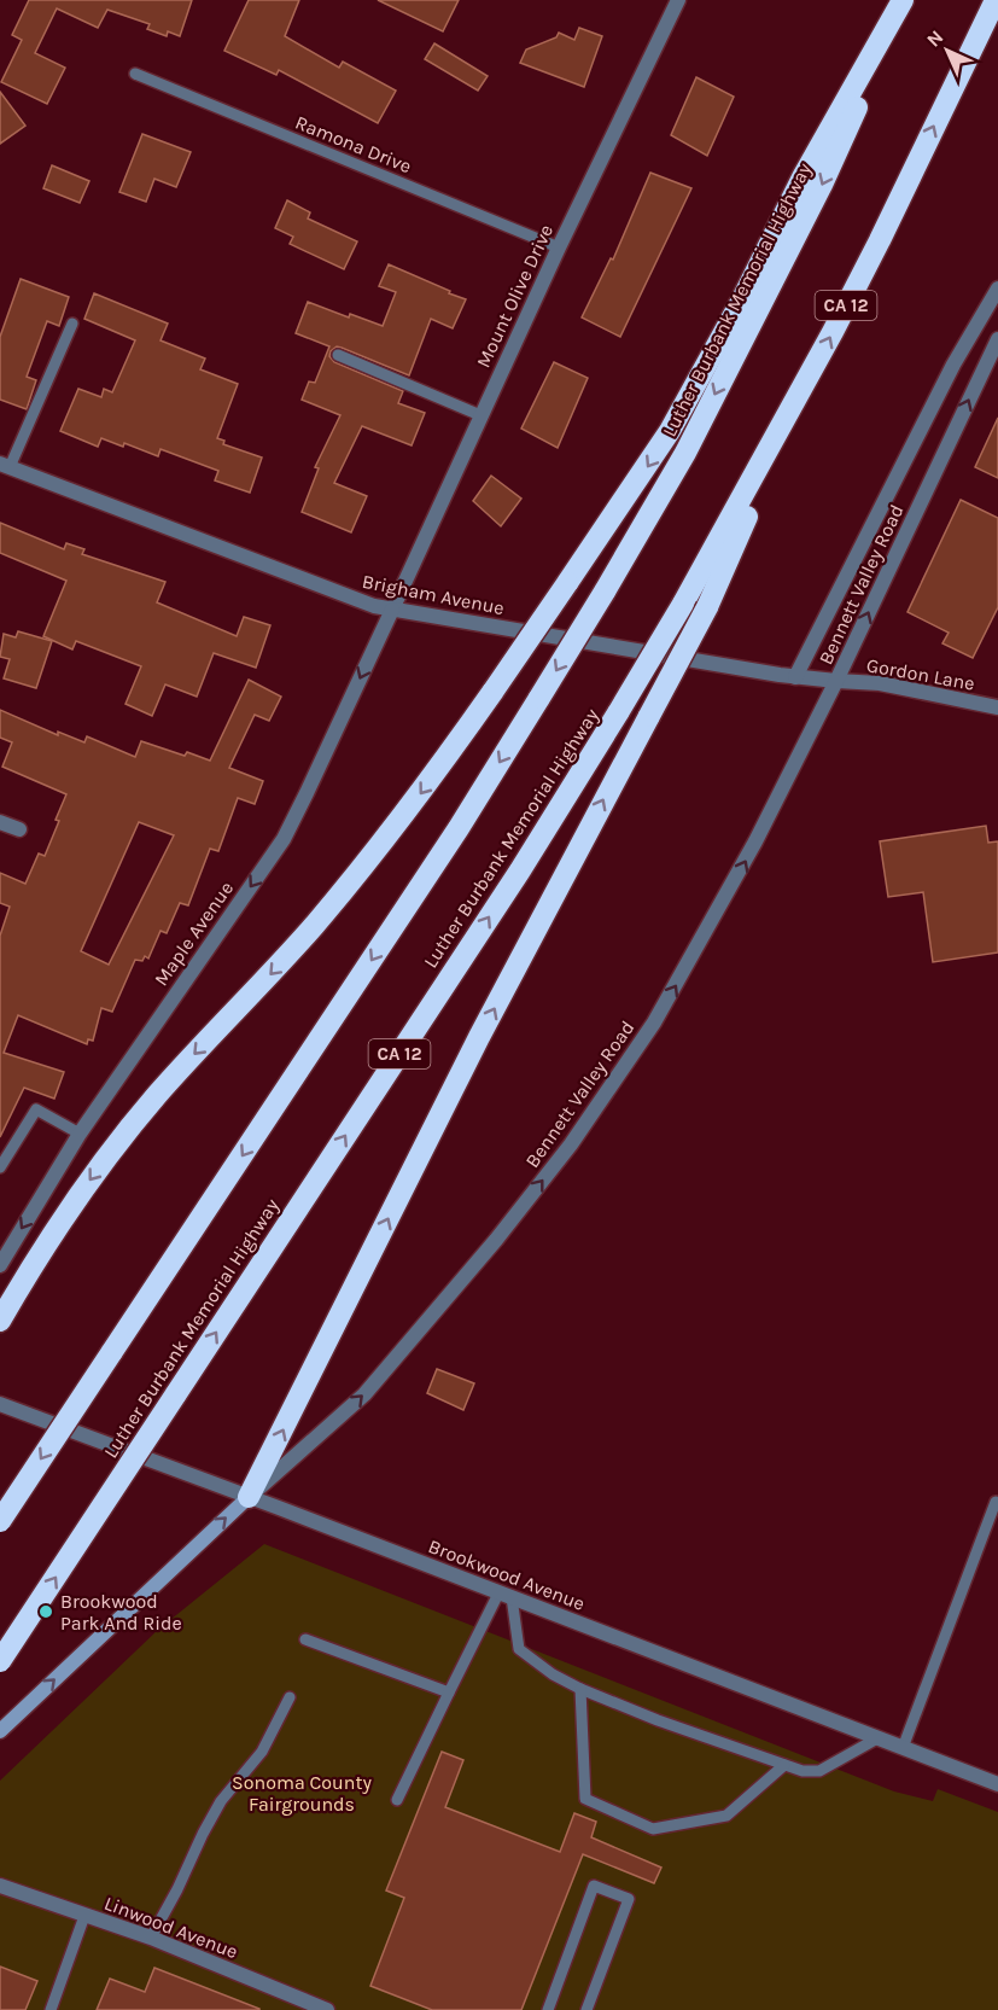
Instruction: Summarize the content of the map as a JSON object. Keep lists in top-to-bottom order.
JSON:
{
  "streets": {
    "highway": ["Luther Burbank Memorial Highway", "CA 12"],
    "main road": ["Bennett Valley Road"],
    "street": [
      "Mount Olive Drive",
      "Brigham Avenue",
      "Gordon Lane",
      "Maple Avenue",
      "Brookwood Avenue",
      "Linwood Avenue"
    ],
    "lane": ["Ramona Drive"]
  },
  "crossings": [
    ["Ramona Drive", "Mount Olive Drive"],
    ["Mount Olive Drive", "Brigham Avenue"],
    ["Mount Olive Drive", "Maple Avenue"],
    ["Bennett Valley Road", "Brigham Avenue"],
    ["Bennett Valley Road", "Gordon Lane"],
    ["Bennett Valley Road", "Brookwood Avenue"],
    ["Brigham Avenue", "Gordon Lane"],
    ["Brigham Avenue", "Maple Avenue"]
  ],
  "one_way": ["Bennett Valley Road", "Maple Avenue"],
  "parks": ["Sonoma County Fairgrounds"],
  "places": ["Brookwood Park And Ride"],
  "north": "top left"
}
